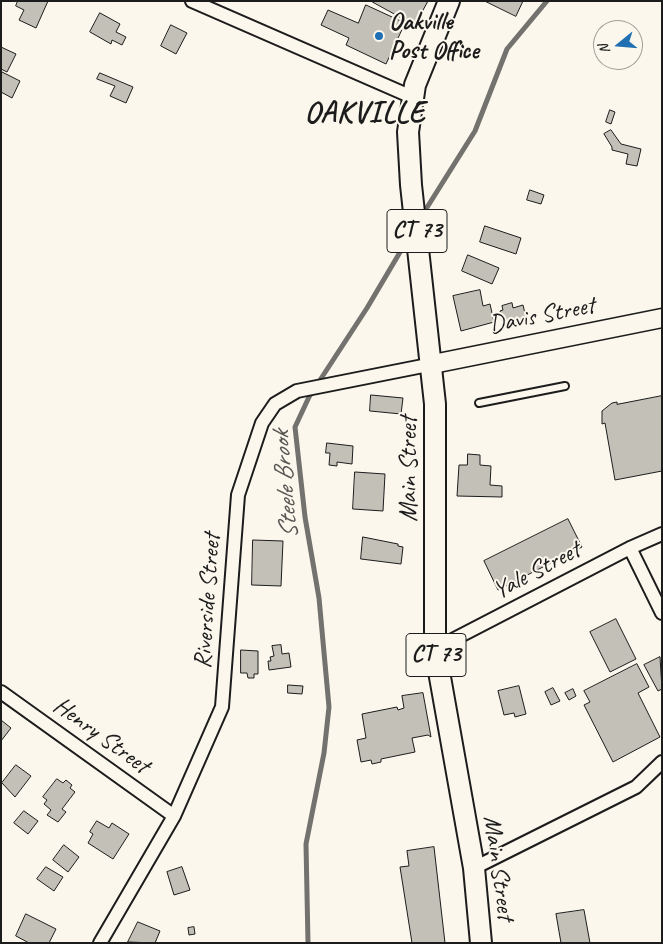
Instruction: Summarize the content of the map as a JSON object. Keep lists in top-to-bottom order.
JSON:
{
  "streets": {
    "main road": ["CT 73", "Davis Street", "Main Street"],
    "street": ["Yale Street", "Riverside Street", "Henry Street"]
  },
  "crossings": [
    ["Davis Street", "Main Street"],
    ["Davis Street", "Riverside Street"],
    ["Main Street", "Yale Street"],
    ["Main Street", "Riverside Street"],
    ["Riverside Street", "Henry Street"]
  ],
  "districts": ["OAKVILLE"],
  "water": ["Steele Brook"],
  "places": ["Oakville Post Office"],
  "north": "left"
}
